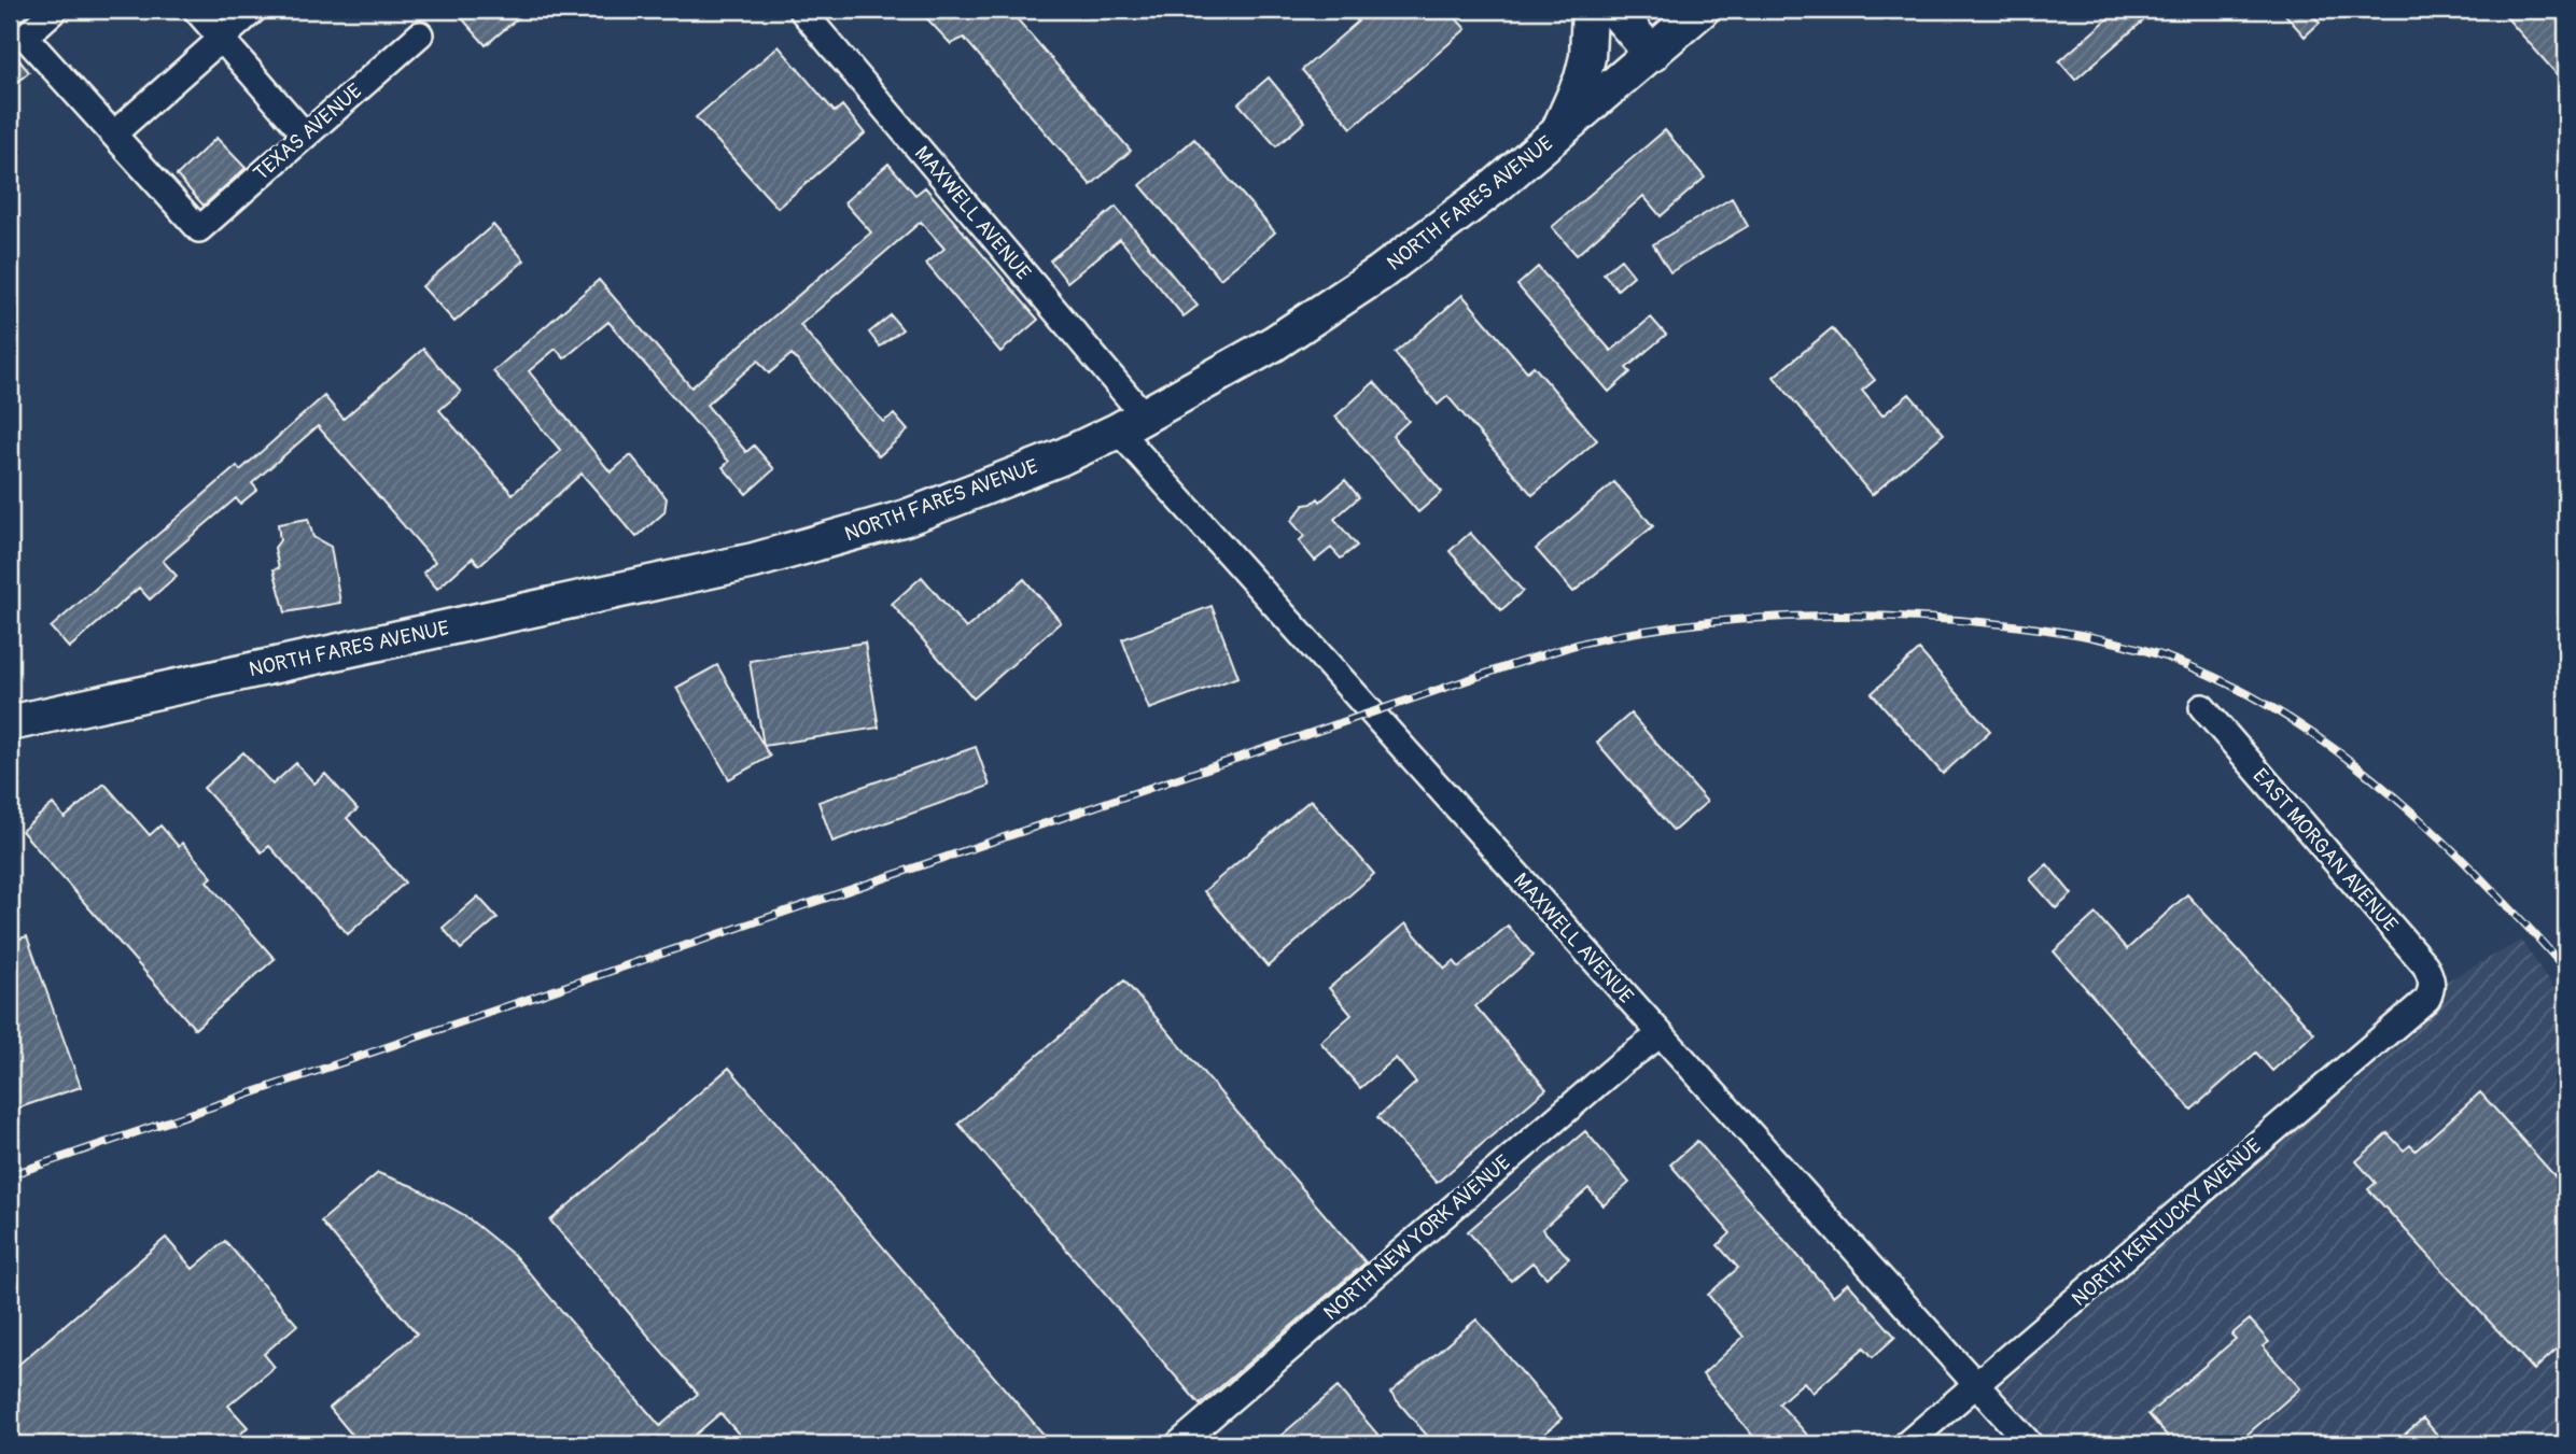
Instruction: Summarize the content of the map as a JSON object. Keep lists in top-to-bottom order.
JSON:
{
  "streets": {
    "street": [
      "TEXAS AVENUE",
      "NORTH FARES AVENUE",
      "MAXWELL AVENUE",
      "EAST MORGAN AVENUE",
      "NORTH KENTUCKY AVENUE",
      "NORTH NEW YORK AVENUE"
    ]
  },
  "crossings": [
    ["NORTH FARES AVENUE", "MAXWELL AVENUE"],
    ["MAXWELL AVENUE", "NORTH KENTUCKY AVENUE"],
    ["MAXWELL AVENUE", "NORTH NEW YORK AVENUE"],
    ["EAST MORGAN AVENUE", "NORTH KENTUCKY AVENUE"]
  ]
}
